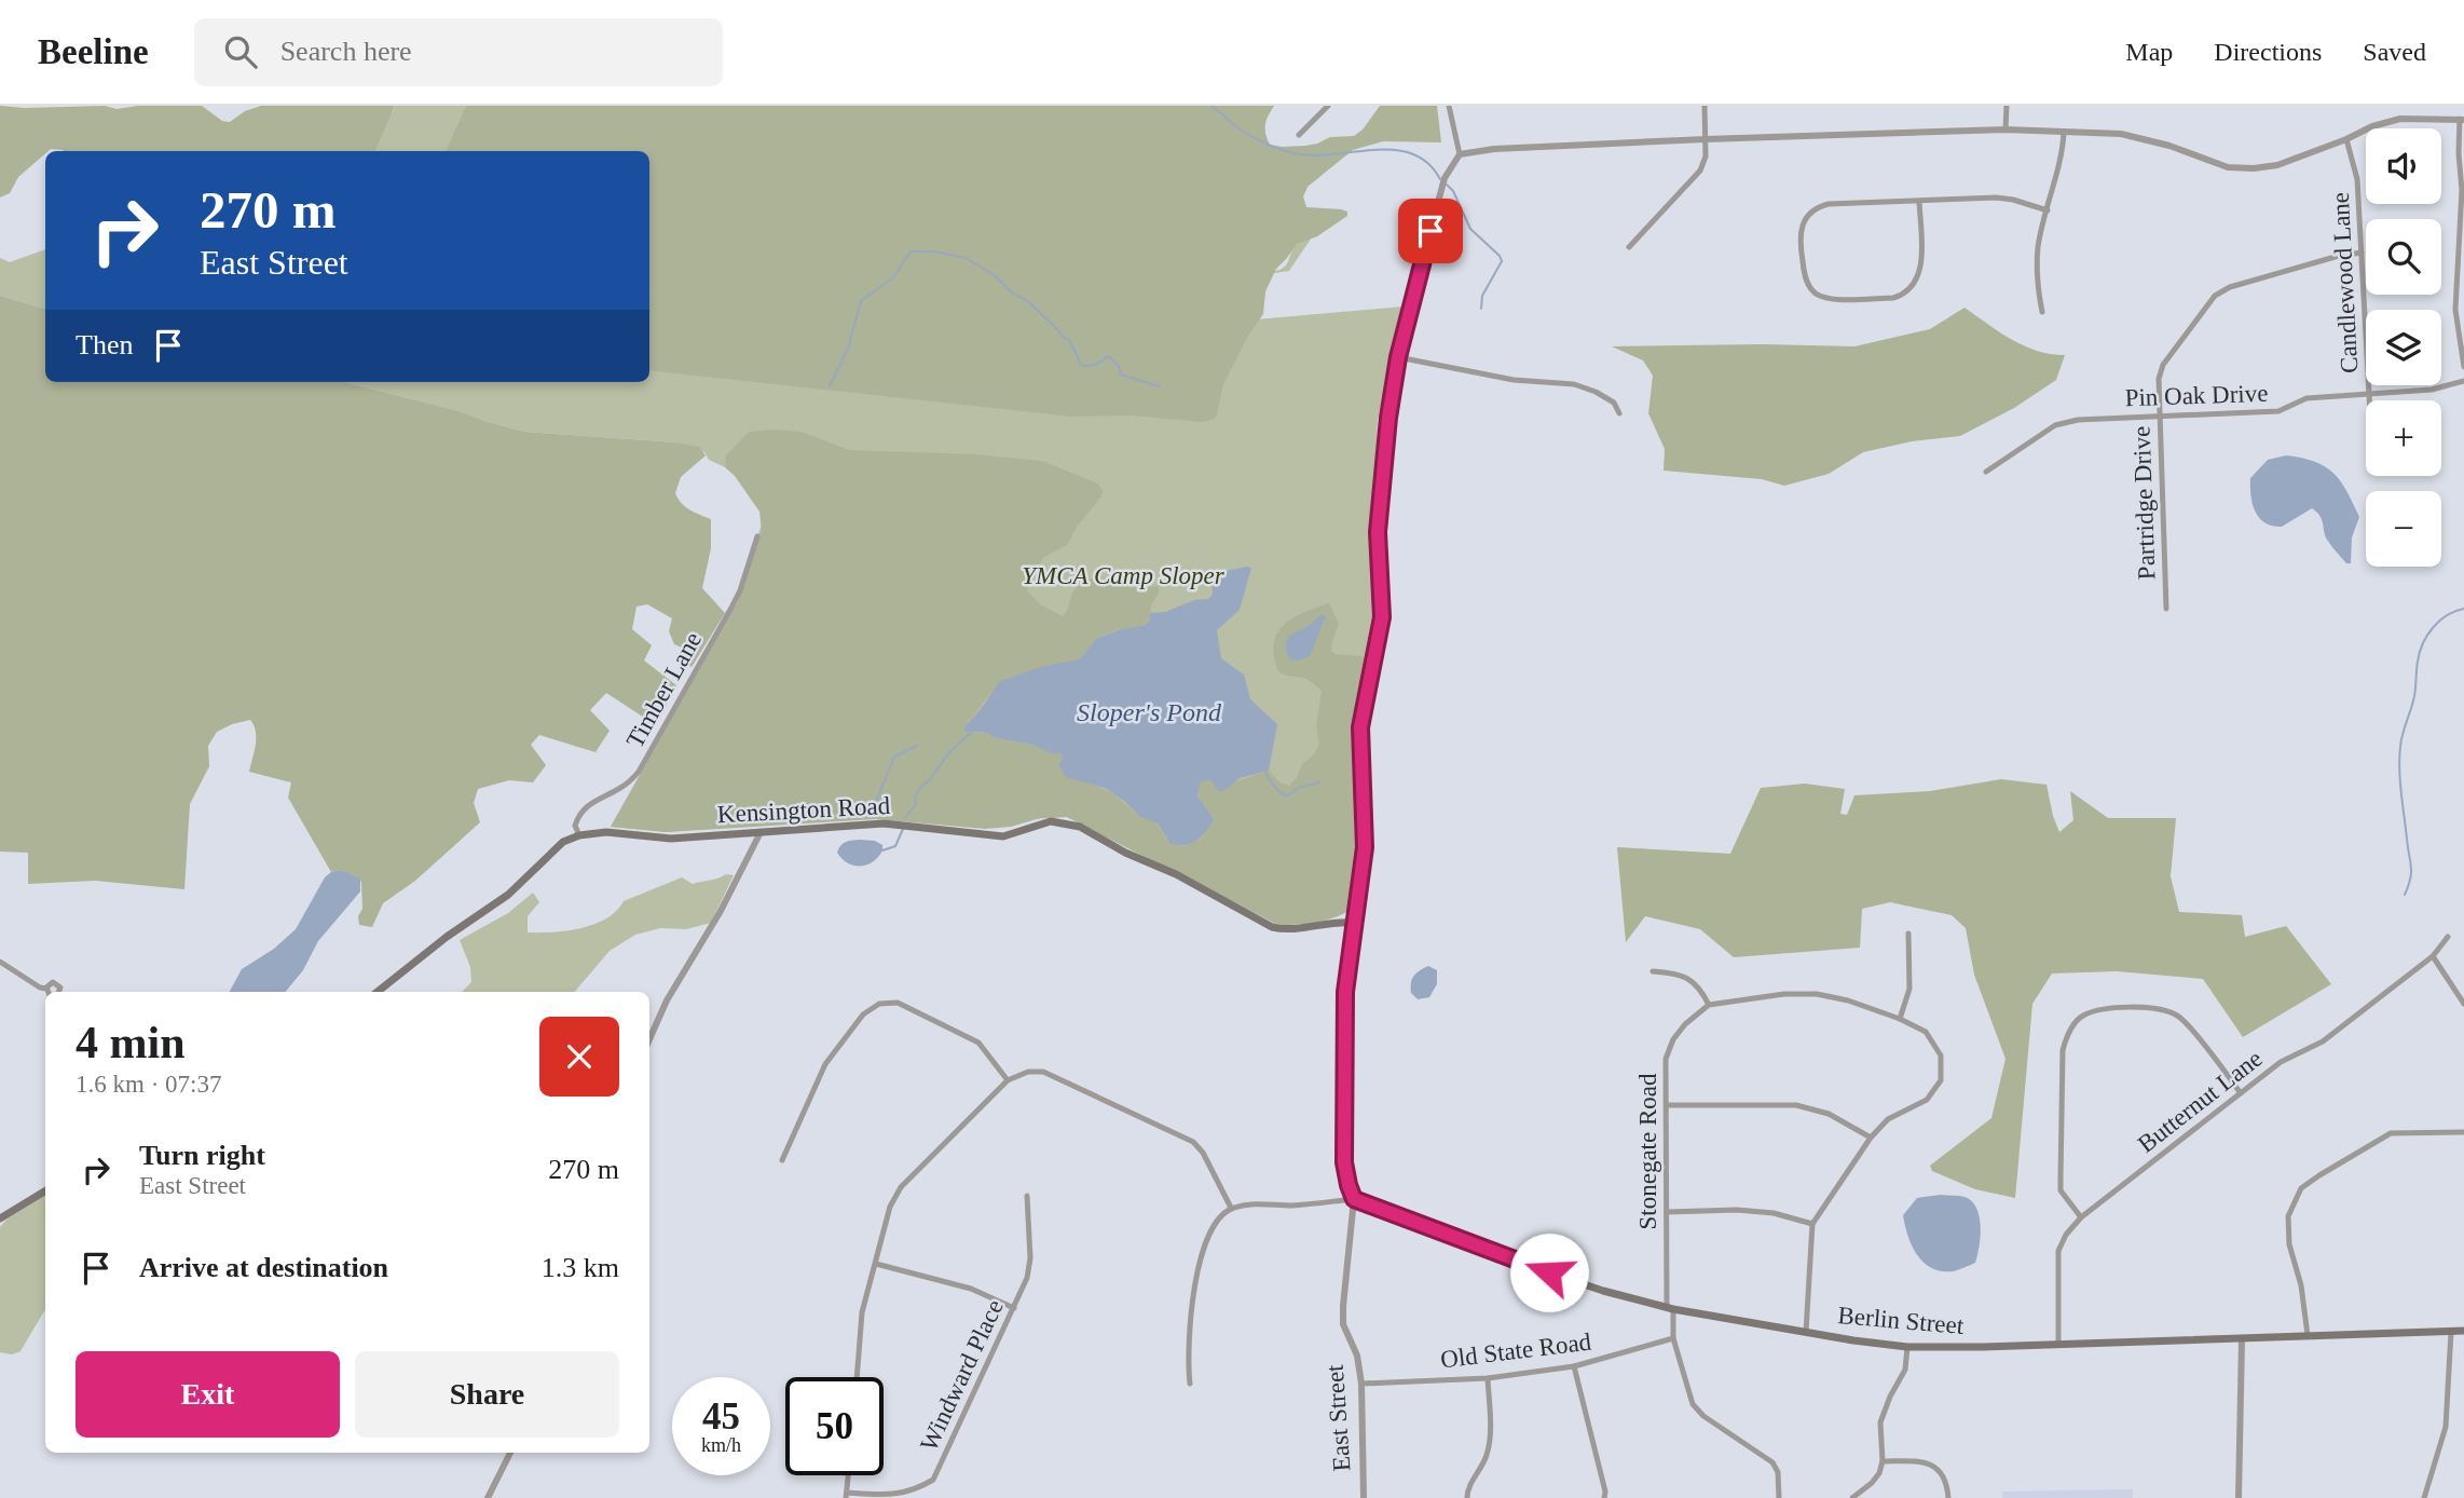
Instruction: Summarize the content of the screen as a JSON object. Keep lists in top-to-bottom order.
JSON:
{
  "streets": {
    "main road": ["Kensington Road", "Berlin Street", "East Street"],
    "street": [
      "Candlewood Lane",
      "Pin Oak Drive",
      "Partridge Drive",
      "Timber Lane",
      "Butternut Lane",
      "Stonegate Road",
      "Old State Road",
      "Windward Place"
    ]
  },
  "crossings": [
    ["Candlewood Lane", "Pin Oak Drive"],
    ["Candlewood Lane", "Partridge Drive"],
    ["Pin Oak Drive", "Partridge Drive"],
    ["Timber Lane", "Kensington Road"],
    ["Kensington Road", "East Street"],
    ["Butternut Lane", "Berlin Street"],
    ["Stonegate Road", "Berlin Street"],
    ["Stonegate Road", "Old State Road"],
    ["Berlin Street", "East Street"],
    ["Old State Road", "East Street"]
  ],
  "water": ["Sloper's Pond"],
  "parks": ["YMCA Camp Sloper"],
  "page": {
    "header": "Beeline",
    "search": "Search here",
    "nav": ["Map", "Directions", "Saved"],
    "map_buttons": ["+", "−"],
    "turn": ["270 m", "East Street"],
    "then": "Then",
    "heading": ["4 min", "1.6 km · 07:37"],
    "list": [
      {
        "name": "Turn right",
        "note": "East Street",
        "value": "270 m"
      },
      {
        "name": "Arrive at destination",
        "value": "1.3 km"
      }
    ],
    "buttons": ["Exit", "Share"],
    "speed": "45 km/h",
    "limit": "50"
  }
}
